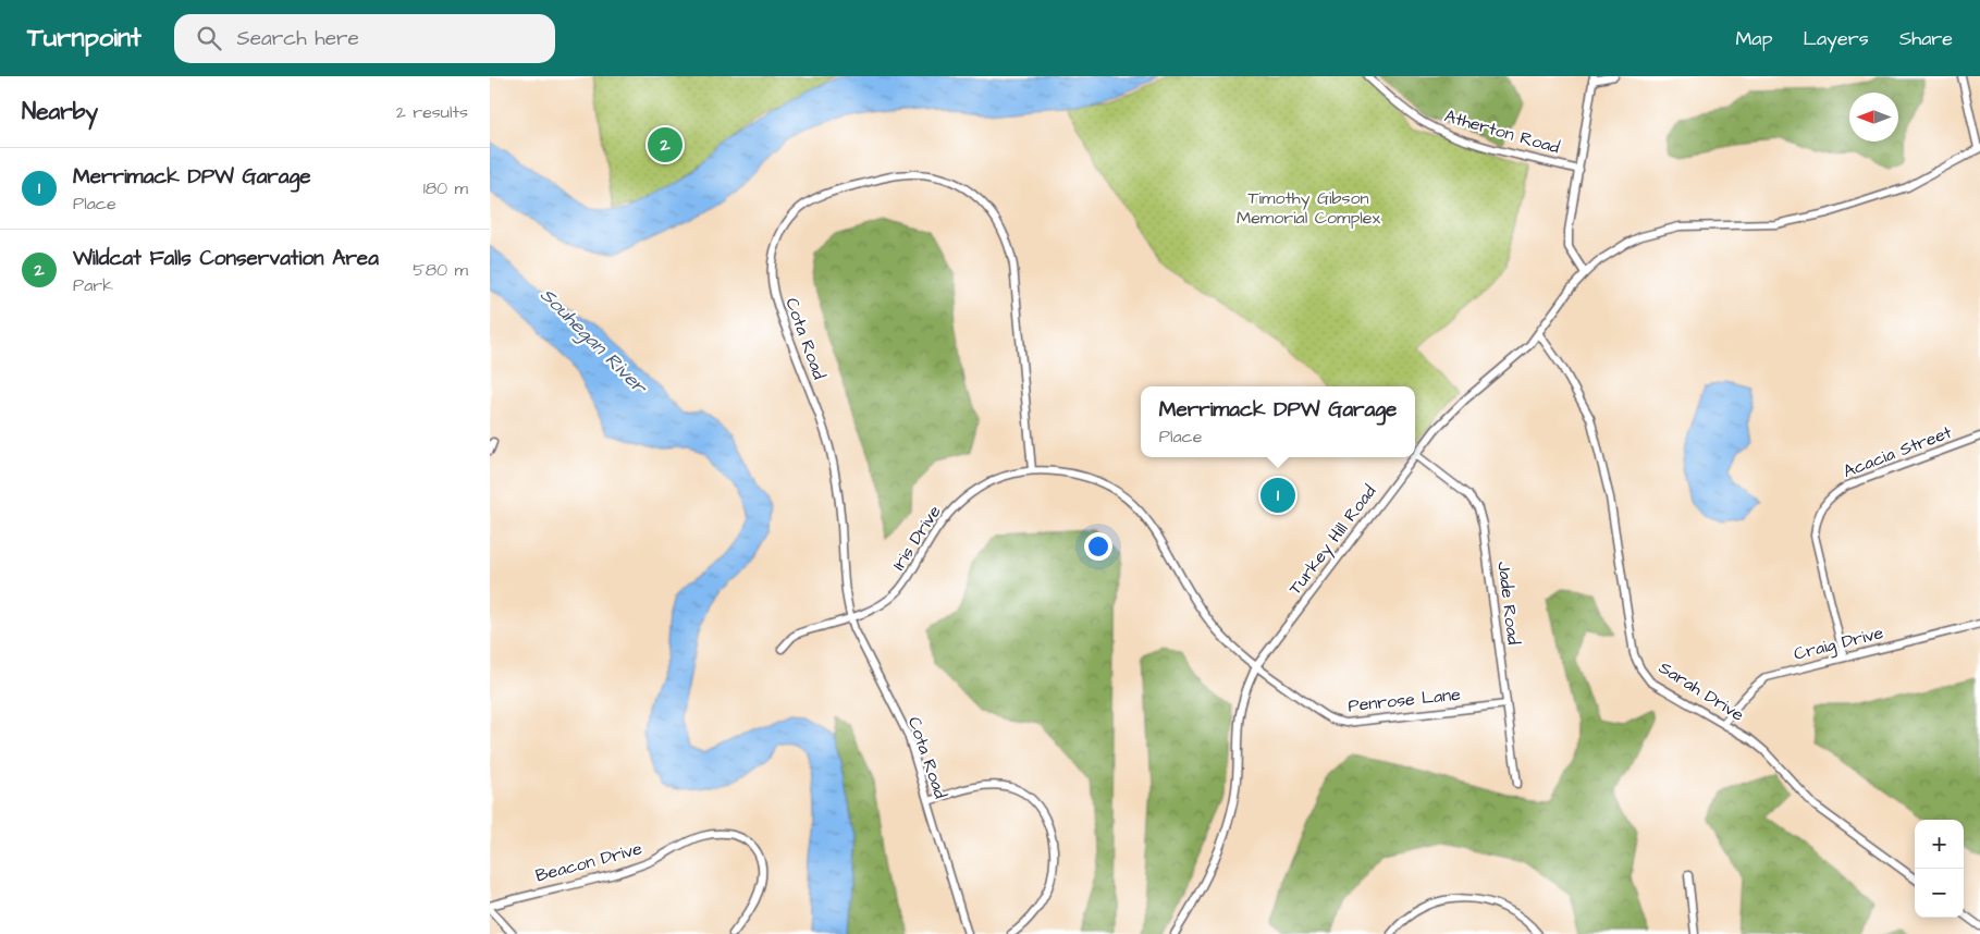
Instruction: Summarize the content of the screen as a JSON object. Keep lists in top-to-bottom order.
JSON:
{
  "streets": {
    "street": [
      "Atherton Road",
      "Cota Road",
      "Acacia Street",
      "Iris Drive",
      "Turkey Hill Road",
      "Jade Road",
      "Craig Drive",
      "Sarah Drive",
      "Penrose Lane",
      "Beacon Drive"
    ]
  },
  "crossings": [
    ["Cota Road", "Iris Drive"],
    ["Acacia Street", "Craig Drive"],
    ["Iris Drive", "Turkey Hill Road"],
    ["Iris Drive", "Penrose Lane"],
    ["Turkey Hill Road", "Jade Road"],
    ["Turkey Hill Road", "Sarah Drive"],
    ["Turkey Hill Road", "Penrose Lane"],
    ["Jade Road", "Penrose Lane"],
    ["Craig Drive", "Sarah Drive"]
  ],
  "water": ["Souhegan River"],
  "parks": ["Timothy Gibson Memorial Complex"],
  "north": "left",
  "page": {
    "header": "Turnpoint",
    "search": "Search here",
    "nav": ["Map", "Layers", "Share"],
    "heading": ["Nearby", "2 results"],
    "pins": ["2", "1"],
    "list": [
      {
        "mark": "1",
        "name": "Merrimack DPW Garage",
        "note": "Place",
        "value": "180 m"
      },
      {
        "mark": "2",
        "name": "Wildcat Falls Conservation Area",
        "note": "Park",
        "value": "580 m"
      }
    ],
    "popup": ["Merrimack DPW Garage", "Place"],
    "map_buttons": ["+", "−"]
  }
}
